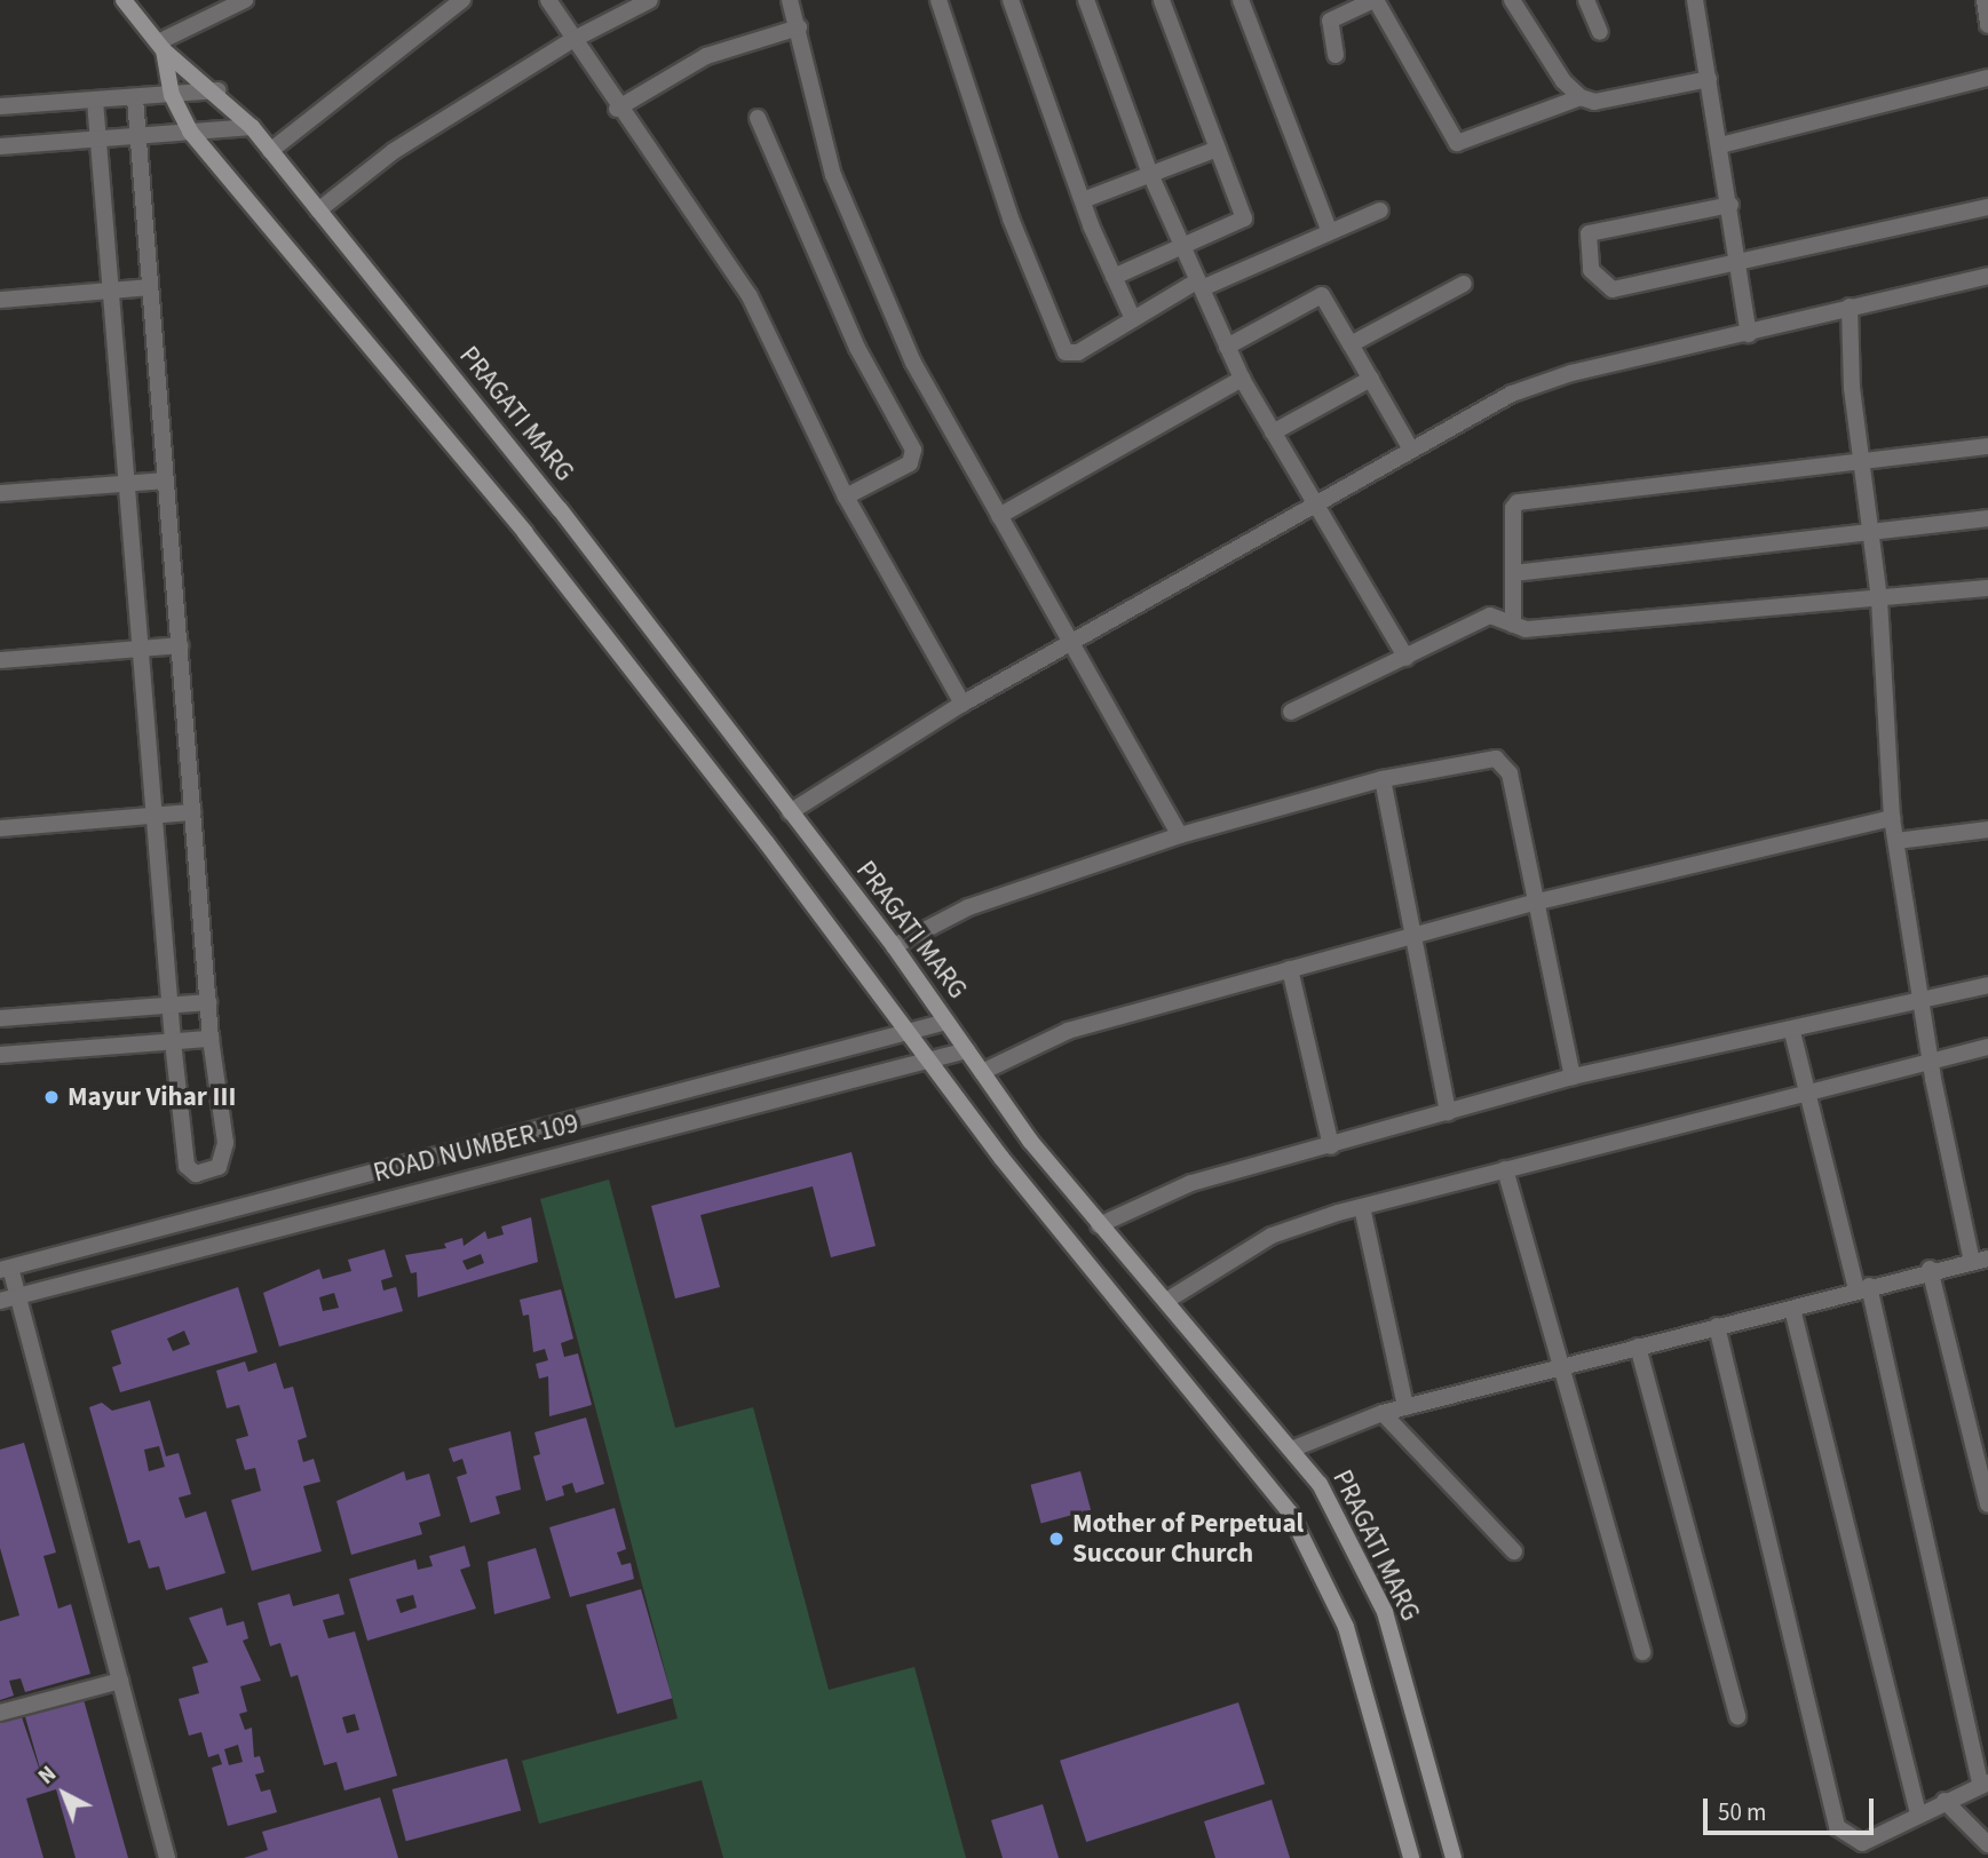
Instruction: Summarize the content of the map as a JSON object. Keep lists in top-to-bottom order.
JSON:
{
  "streets": {
    "main road": ["PRAGATI MARG"],
    "street": ["ROAD NUMBER 109"]
  },
  "crossings": [
    ["PRAGATI MARG", "ROAD NUMBER 109"]
  ],
  "places": ["Mayur Vihar III", "Mother of Perpetual Succour Church"],
  "scale_bar": "50 m",
  "north": "top left"
}
